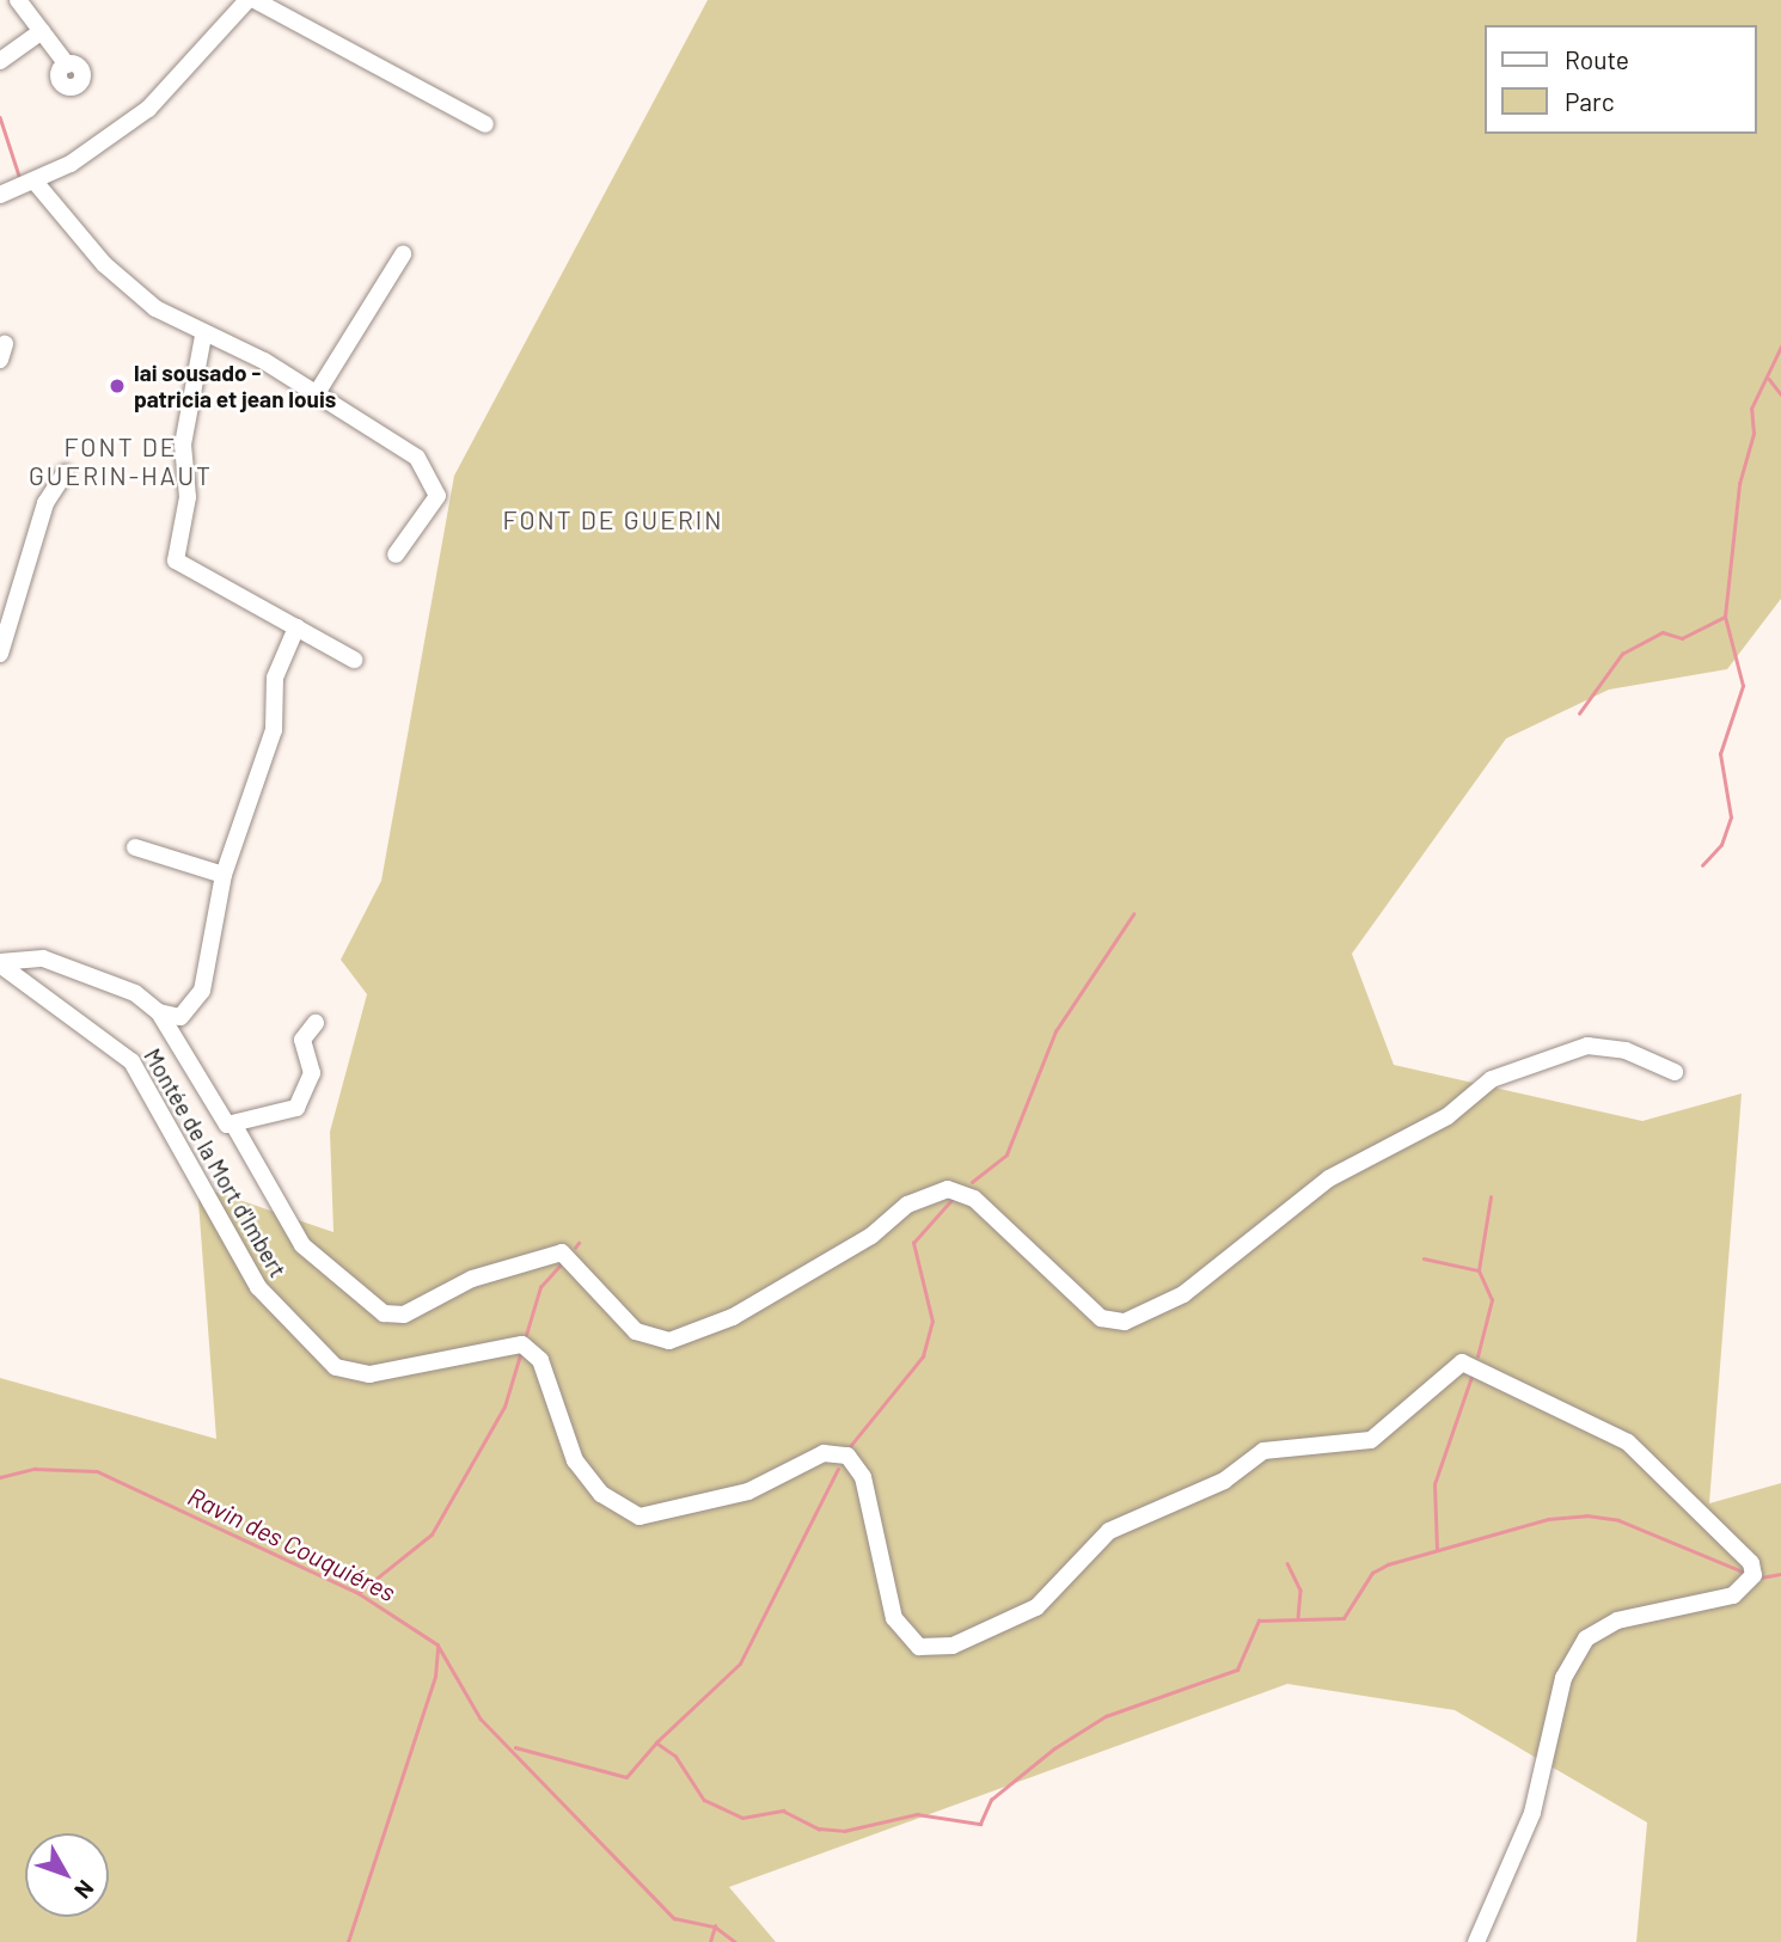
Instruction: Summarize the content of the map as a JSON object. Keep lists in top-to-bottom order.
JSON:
{
  "streets": {
    "street": ["Montée de la Mort d'Imbert"]
  },
  "districts": ["FONT DE GUERIN-HAUT", "FONT DE GUERIN"],
  "water": ["Ravin des Couquiéres"],
  "places": ["lai sousado - patricia et jean louis"],
  "legend": ["Route", "Parc"],
  "north": "bottom right"
}
